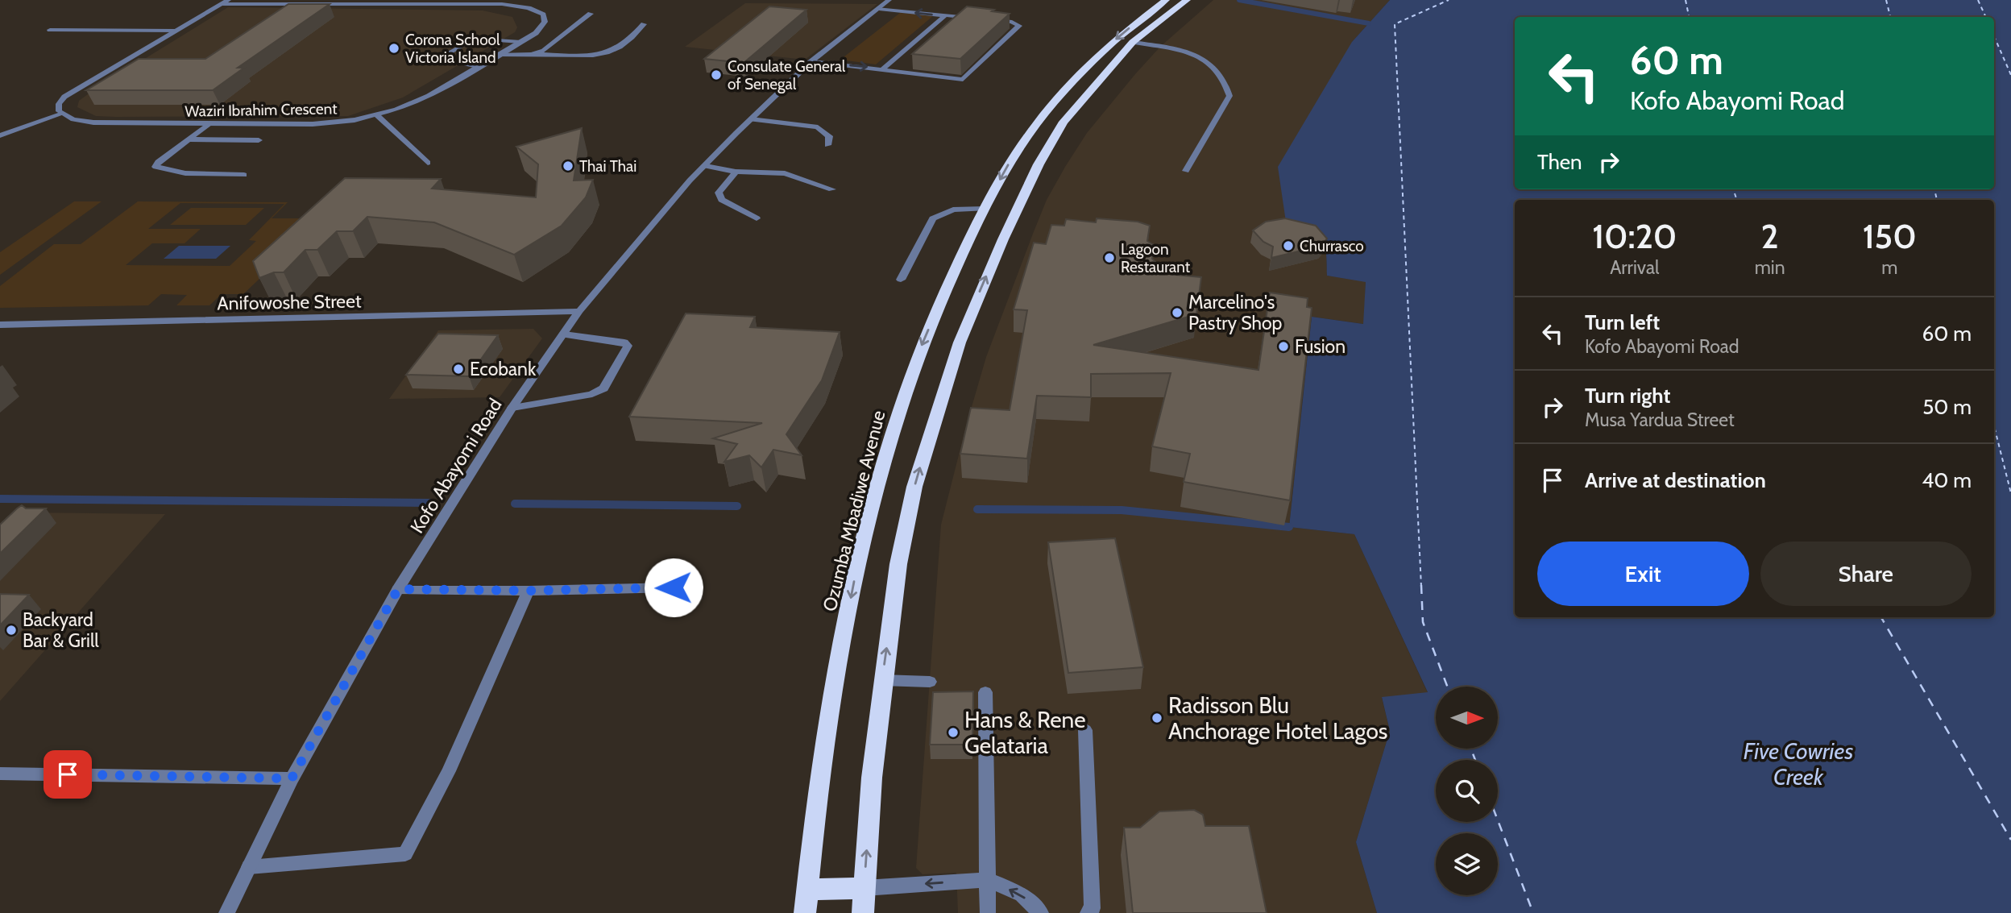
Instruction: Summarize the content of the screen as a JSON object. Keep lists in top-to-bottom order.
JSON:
{
  "streets": {
    "highway": ["Ozumba Mbadiwe Avenue"],
    "street": ["Waziri Ibrahim Crescent", "Anifowoshe Street", "Kofo Abayomi Road"]
  },
  "crossings": [
    ["Anifowoshe Street", "Kofo Abayomi Road"]
  ],
  "water": ["Five Cowries Creek"],
  "places": [
    "Corona School Victoria Island",
    "Consulate General of Senegal",
    "Thai Thai",
    "Churrasco",
    "Lagoon Restaurant",
    "Marcelino's Pastry Shop",
    "Fusion",
    "Ecobank",
    "Backyard Bar & Grill",
    "Radisson Blu Anchorage Hotel Lagos",
    "Hans & Rene Gelataria"
  ],
  "north": "right",
  "page": {
    "turn": ["60 m", "Kofo Abayomi Road"],
    "then": "Then",
    "eta": [
      "10:20",
      "Arrival",
      "2",
      "min",
      "150",
      "m"
    ],
    "list": [
      {
        "name": "Turn left",
        "note": "Kofo Abayomi Road",
        "value": "60 m"
      },
      {
        "name": "Turn right",
        "note": "Musa Yardua Street",
        "value": "50 m"
      },
      {
        "name": "Arrive at destination",
        "value": "40 m"
      }
    ],
    "buttons": ["Exit", "Share"]
  }
}
